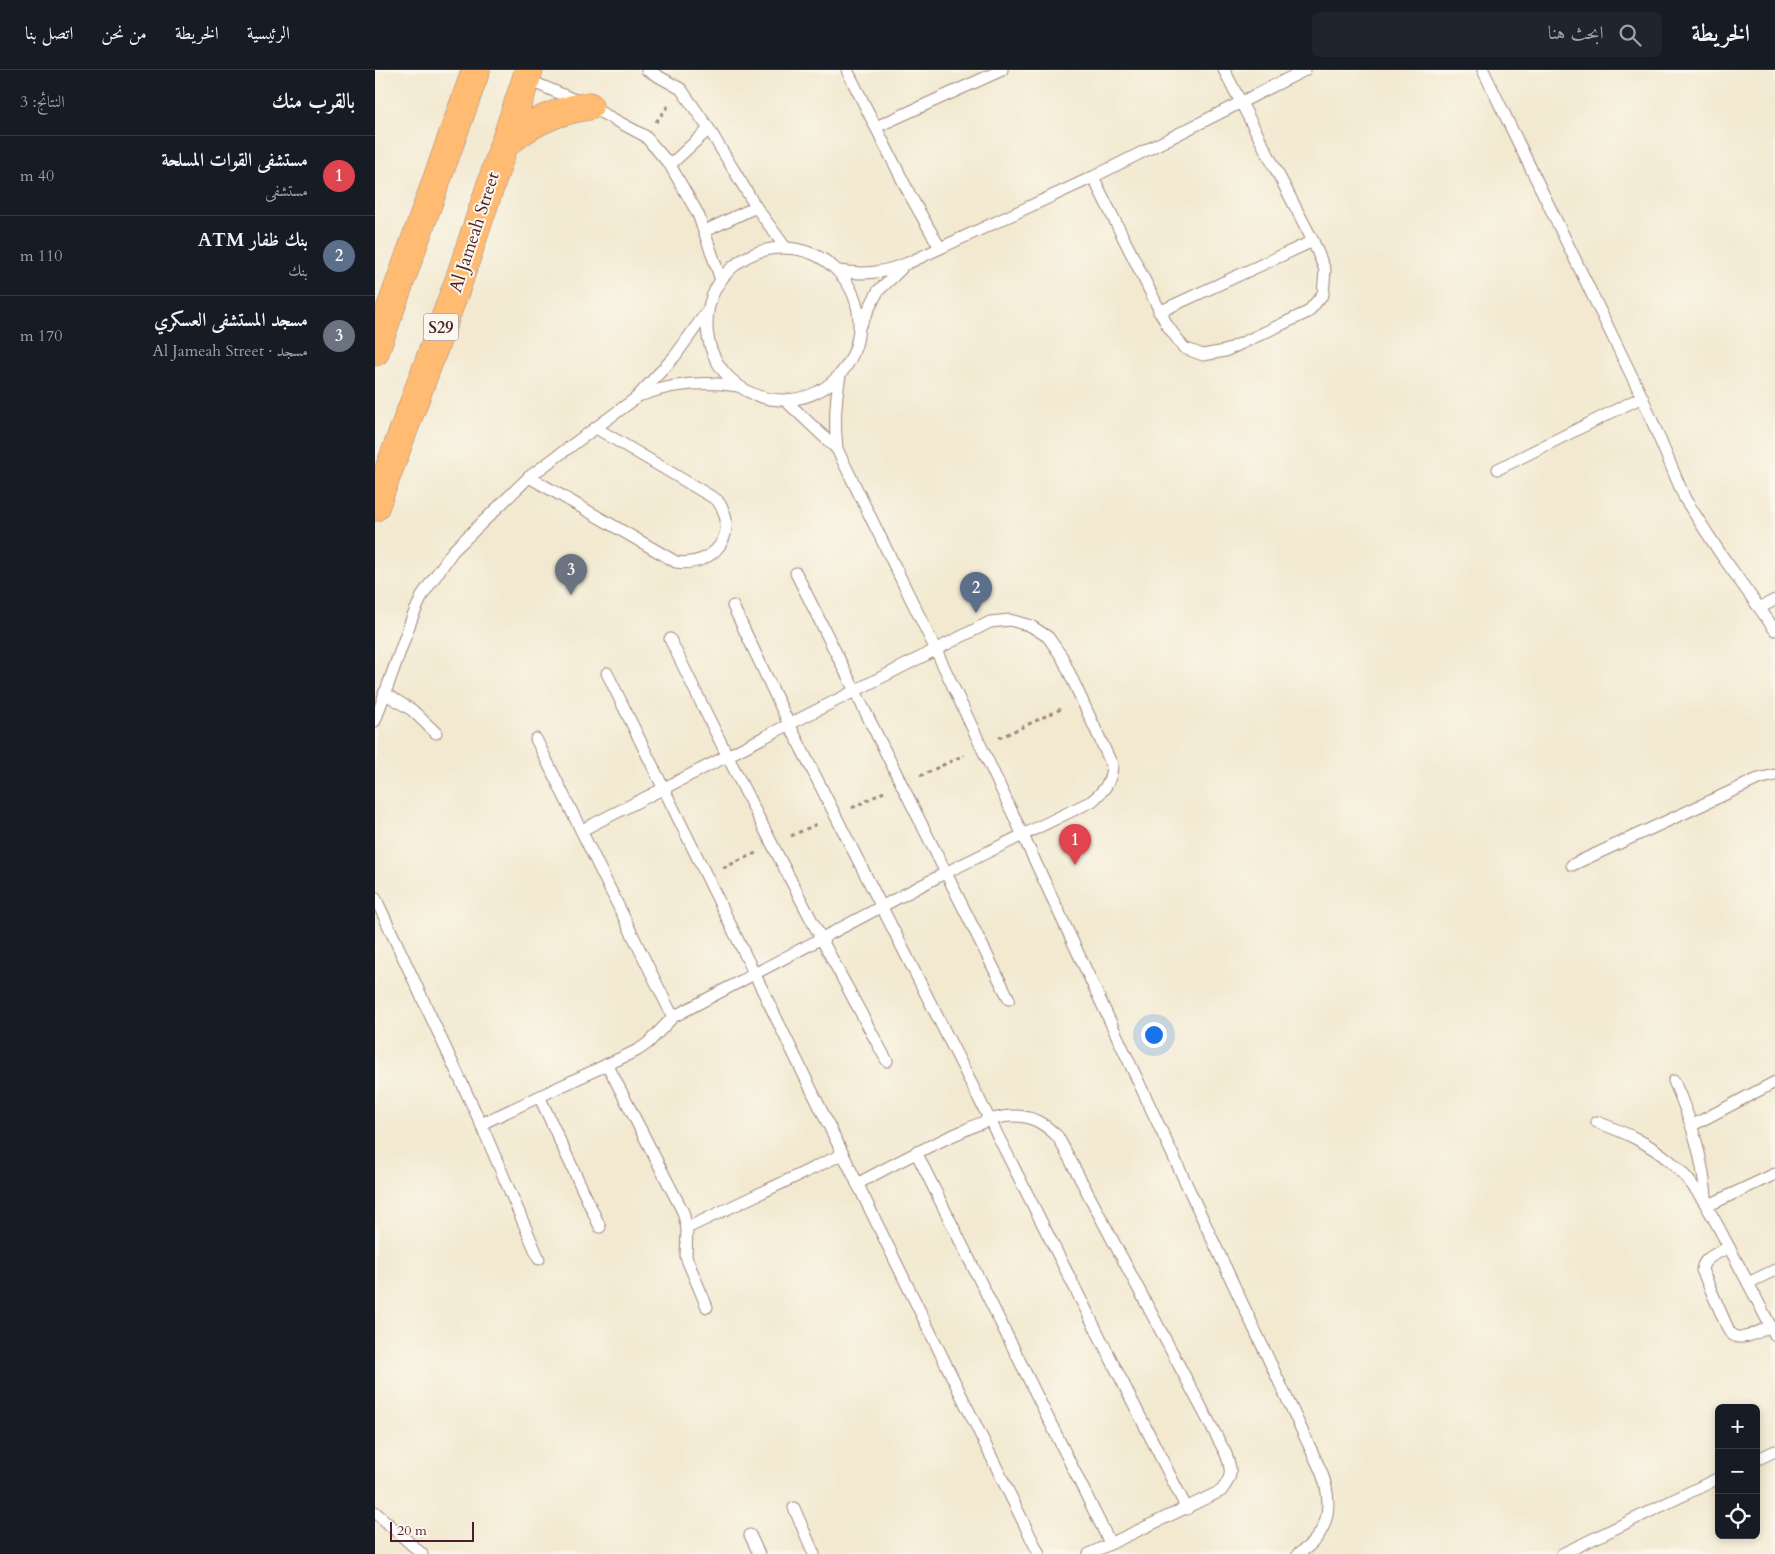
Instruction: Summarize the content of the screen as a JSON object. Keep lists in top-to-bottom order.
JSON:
{
  "streets": {
    "main road": ["Al Jameah Street", "S29"]
  },
  "scale_bar": "20 m",
  "page": {
    "header": "الخريطة",
    "search": "ابحث هنا",
    "nav": [
      "الرئيسية",
      "الخريطة",
      "من نحن",
      "اتصل بنا"
    ],
    "heading": ["بالقرب منك", "النتائج: 3"],
    "list": [
      {
        "mark": "1",
        "name": "مستشفى القوات المسلحة",
        "note": "مستشفى",
        "value": "40 m"
      },
      {
        "mark": "2",
        "name": "بنك ظفار ATM",
        "note": "بنك",
        "value": "110 m"
      },
      {
        "mark": "3",
        "name": "مسجد المستشفى العسكري",
        "note": "مسجد · Al Jameah Street",
        "value": "170 m"
      }
    ],
    "pins": ["3", "2", "1"],
    "map_buttons": ["+", "−"],
    "scale": "20 m"
  }
}
